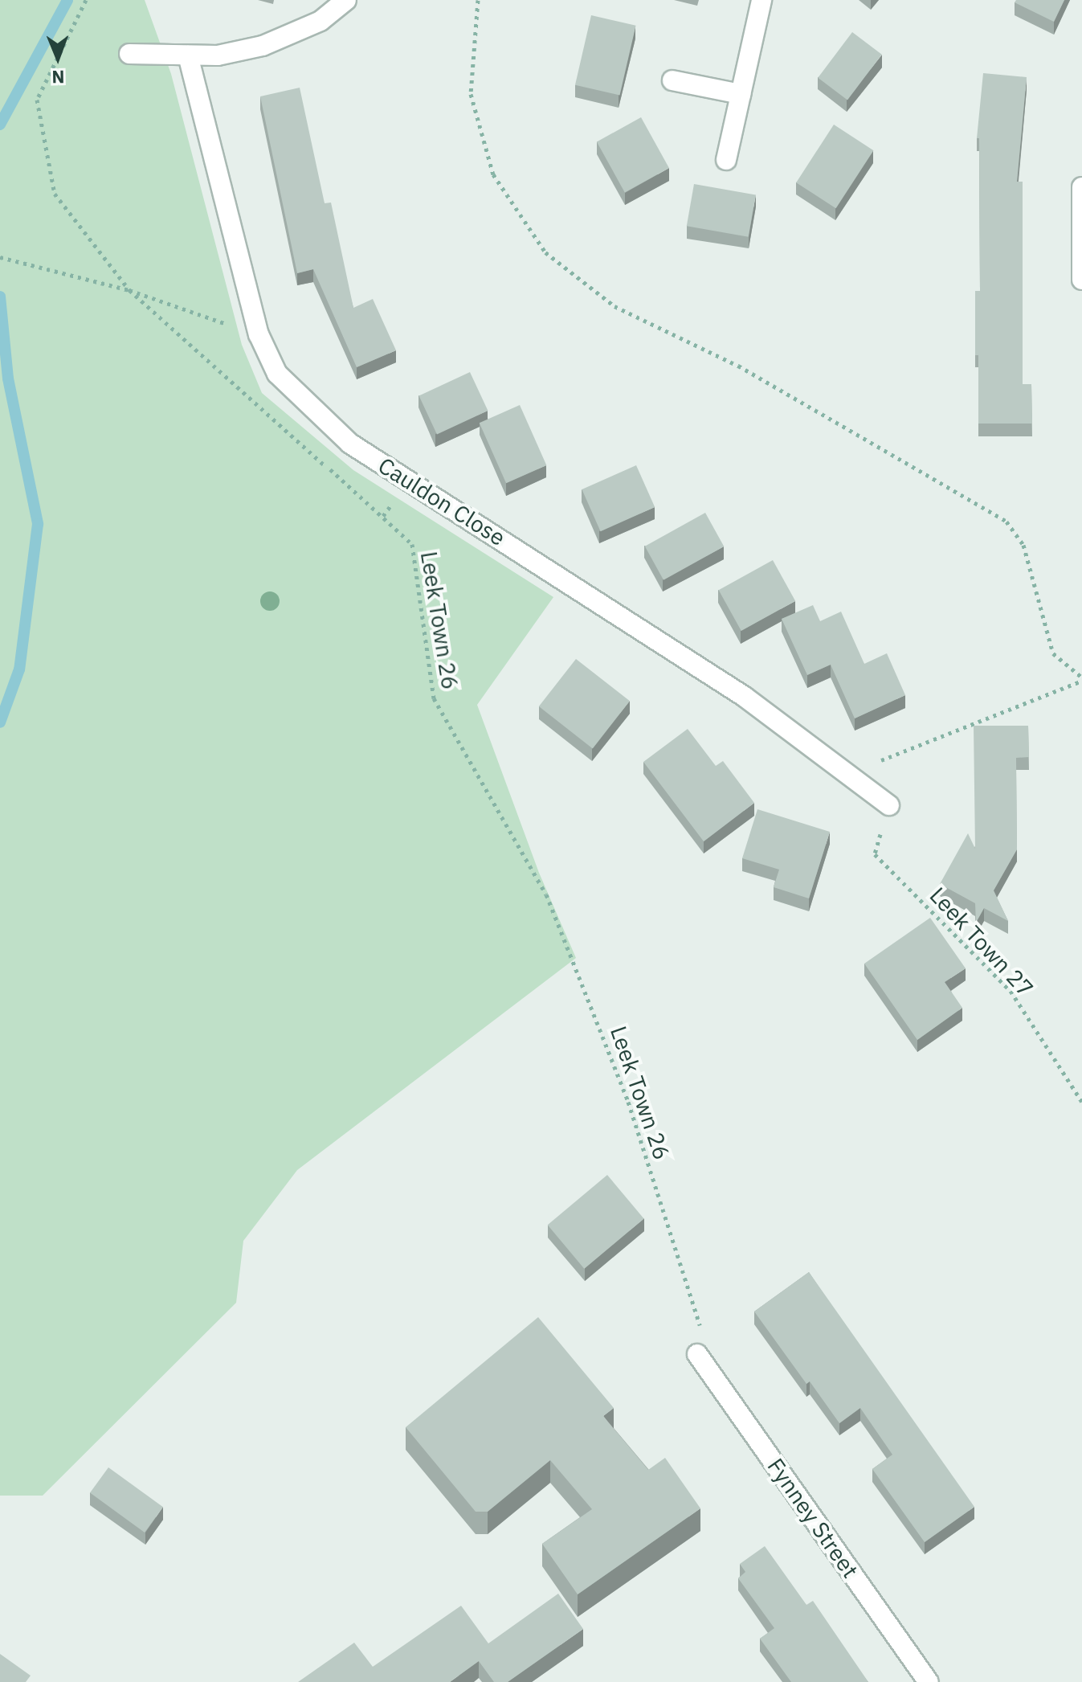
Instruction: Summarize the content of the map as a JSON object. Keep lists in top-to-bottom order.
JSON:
{
  "streets": {
    "street": ["Cauldon Close", "Fynney Street"],
    "path": ["Leek Town 26", "Leek Town 27"]
  },
  "crossings": [
    ["Cauldon Close", "Leek Town 27"],
    ["Leek Town 26", "Fynney Street"]
  ],
  "north": "bottom"
}
